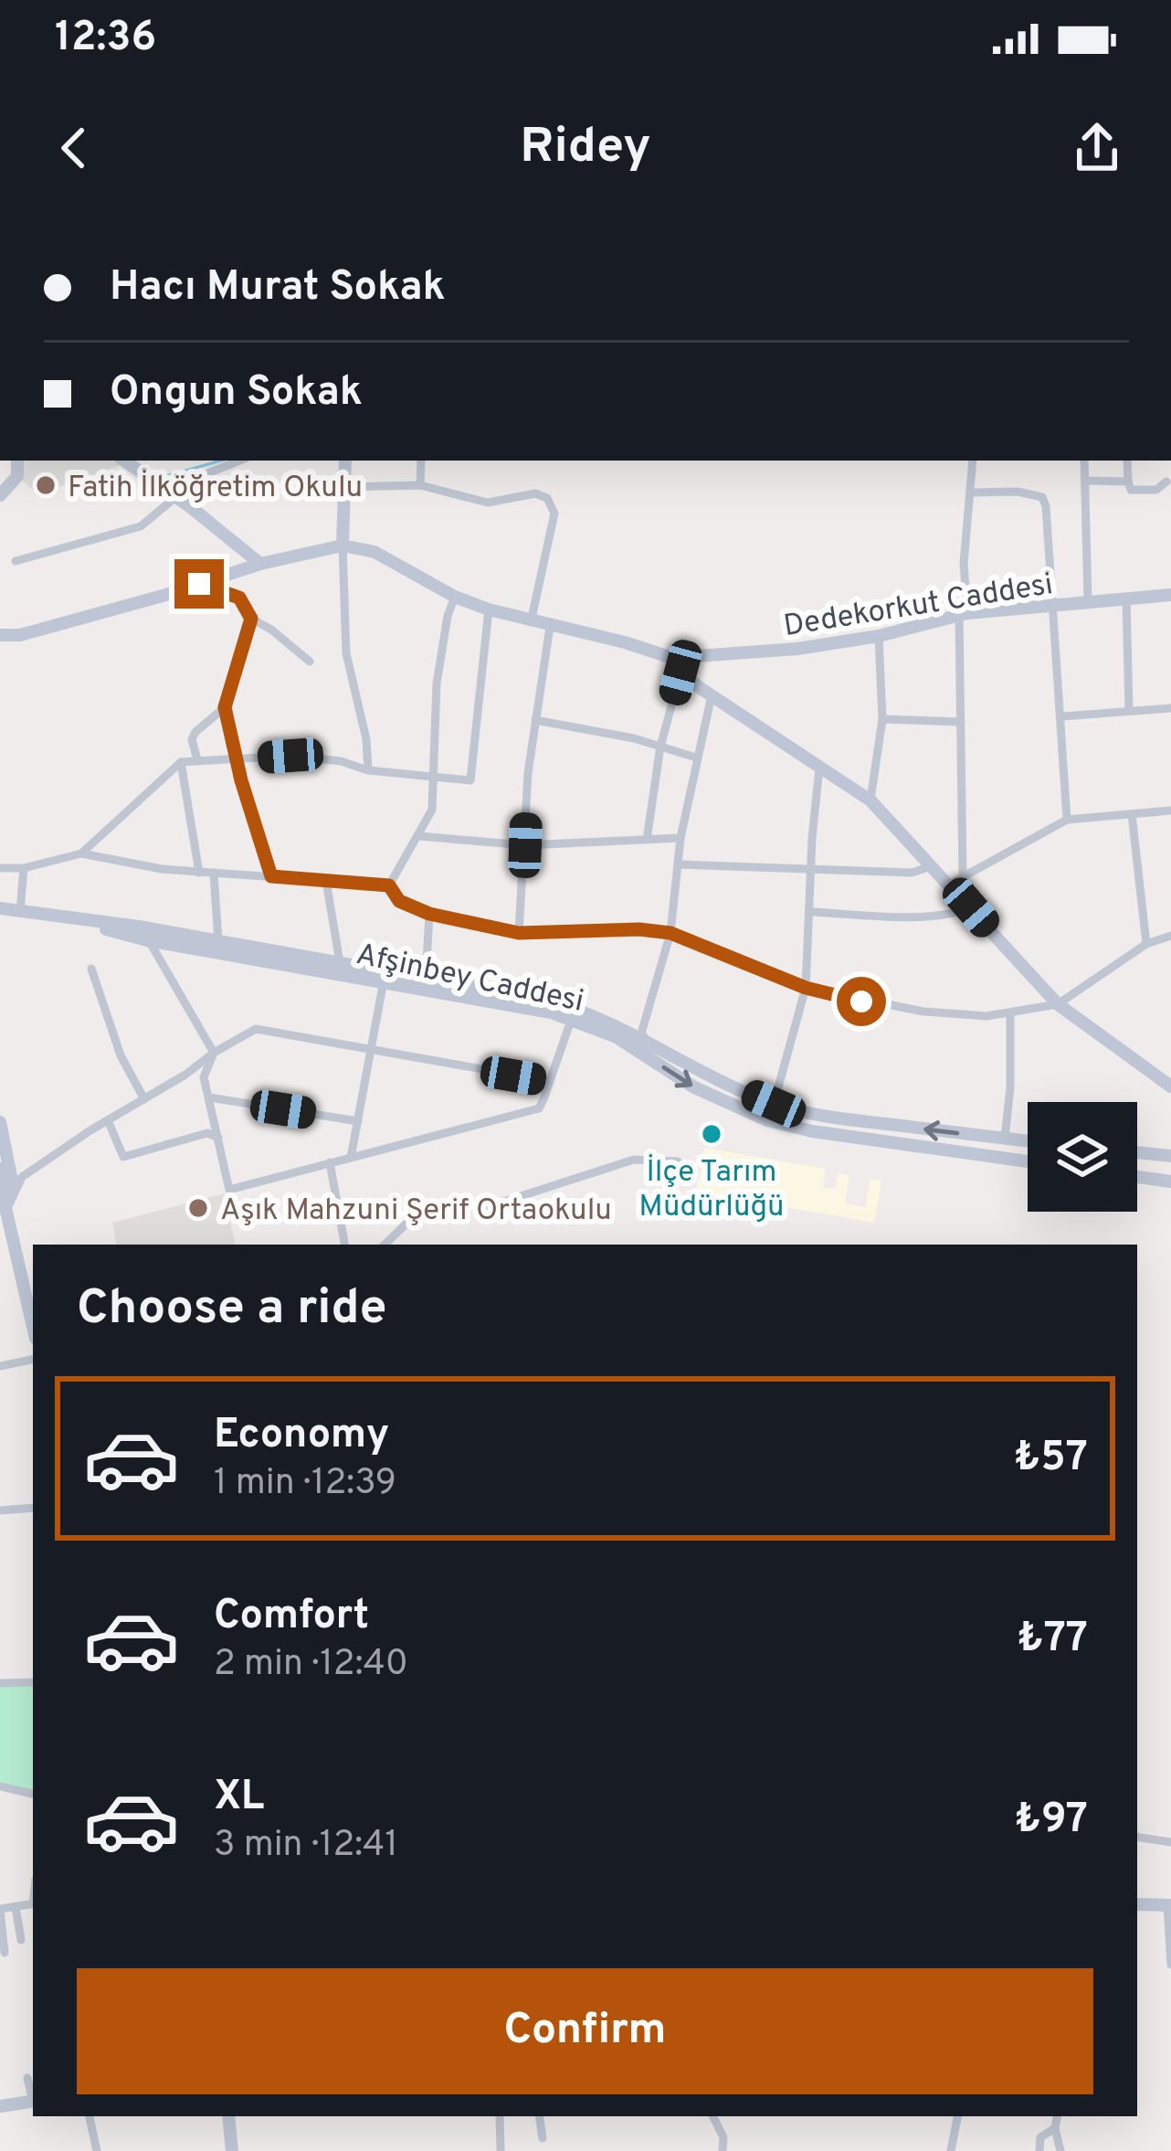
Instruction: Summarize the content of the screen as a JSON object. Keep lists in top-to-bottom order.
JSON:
{
  "streets": {
    "street": ["Dedekorkut Caddesi", "Afşinbey Caddesi"]
  },
  "places": ["Fatih İlköğretim Okulu", "İlçe Tarım Müdürlüğü", "Aşık Mahzuni Şerif Ortaokulu"],
  "page": {
    "status": "12:36",
    "header": "Ridey",
    "banner": ["Hacı Murat Sokak", "Ongun Sokak"],
    "heading": "Choose a ride",
    "list": [
      {
        "name": "Economy",
        "note": "1 min · 12:39",
        "value": "₺57"
      },
      {
        "name": "Comfort",
        "note": "2 min · 12:40",
        "value": "₺77"
      },
      {
        "name": "XL",
        "note": "3 min · 12:41",
        "value": "₺97"
      }
    ],
    "buttons": "Confirm"
  }
}
